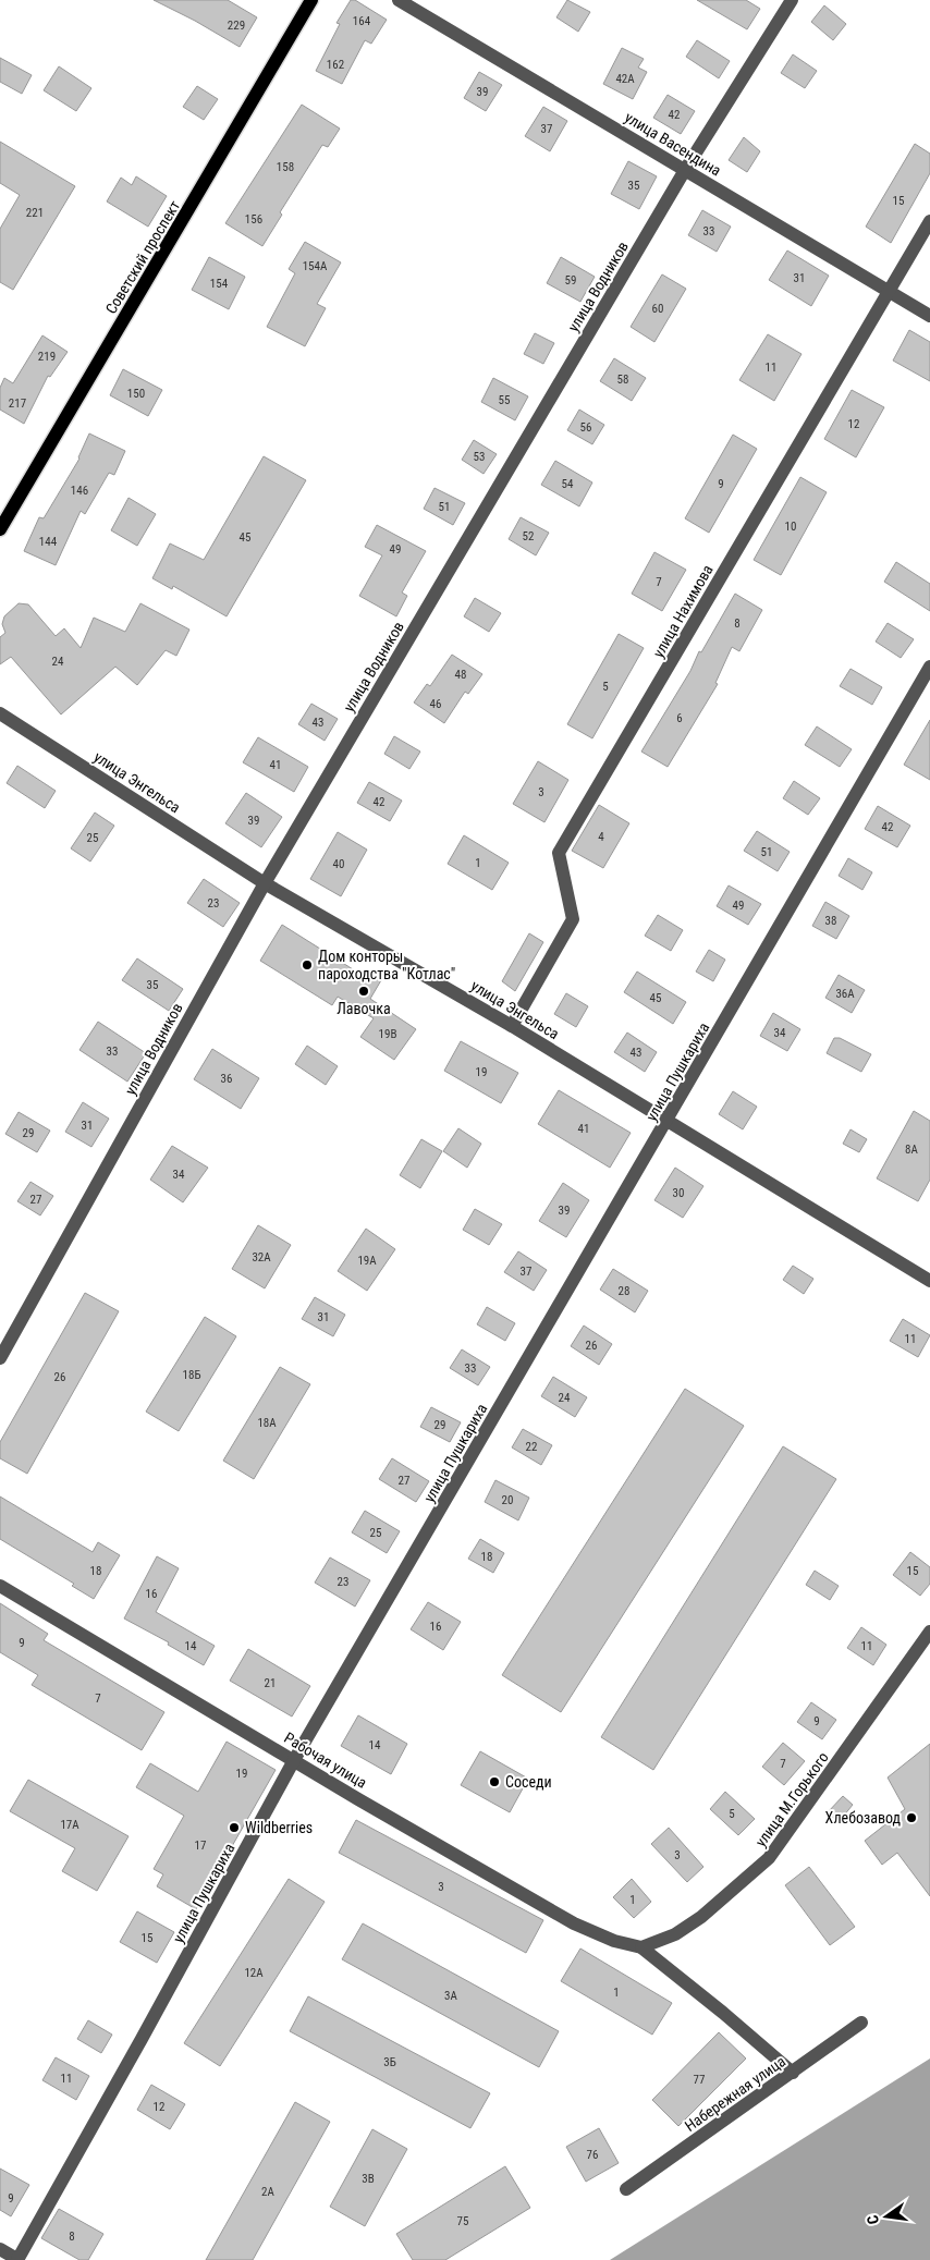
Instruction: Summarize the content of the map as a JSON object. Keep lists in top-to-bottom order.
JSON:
{
  "streets": {
    "main road": ["Советский проспект"],
    "street": [
      "улица Васендина",
      "улица Водников",
      "улица Нахимова",
      "улица Энгельса",
      "улица Пушкариха",
      "Рабочая улица",
      "улица М.Горького",
      "Набережная улица"
    ]
  },
  "crossings": [
    ["улица Васендина", "улица Водников"],
    ["улица Васендина", "улица Нахимова"],
    ["улица Водников", "улица Энгельса"],
    ["улица Нахимова", "улица Энгельса"],
    ["улица Энгельса", "улица Пушкариха"],
    ["улица Пушкариха", "Рабочая улица"],
    ["Рабочая улица", "улица М.Горького"]
  ],
  "places": [
    "Дом конторы пароходства \"Котлас\"",
    "Лавочка",
    "Соседи",
    "Хлебозавод",
    "Wildberries"
  ],
  "house_numbers": [
    "164",
    "229",
    "162",
    "42А",
    "39",
    "42",
    "37",
    "158",
    "35",
    "15",
    "221",
    "156",
    "33",
    "154А",
    "31",
    "59",
    "154",
    "60",
    "219",
    "11",
    "58",
    "150",
    "55",
    "217",
    "12",
    "56",
    "53",
    "54",
    "9",
    "146",
    "51",
    "10",
    "52",
    "45",
    "144",
    "49",
    "7",
    "8",
    "24",
    "48",
    "5",
    "46",
    "6",
    "43",
    "41",
    "3",
    "42",
    "39",
    "42",
    "4",
    "25",
    "51",
    "1",
    "40",
    "23",
    "49",
    "38",
    "35",
    "36А",
    "45",
    "34",
    "19В",
    "33",
    "43",
    "19",
    "36",
    "31",
    "41",
    "29",
    "8А",
    "34",
    "30",
    "27",
    "39",
    "32А",
    "19А",
    "37",
    "28",
    "31",
    "11",
    "26",
    "33",
    "18Б",
    "26",
    "24",
    "18А",
    "29",
    "22",
    "27",
    "20",
    "25",
    "18",
    "18",
    "15",
    "23",
    "16",
    "16",
    "9",
    "14",
    "11",
    "21",
    "7",
    "9",
    "14",
    "7",
    "19",
    "5",
    "17А",
    "17",
    "3",
    "3",
    "1",
    "15",
    "12А",
    "1",
    "3А",
    "3Б",
    "11",
    "77",
    "12",
    "76",
    "3В",
    "2А",
    "9",
    "75",
    "8"
  ],
  "north": "left"
}
